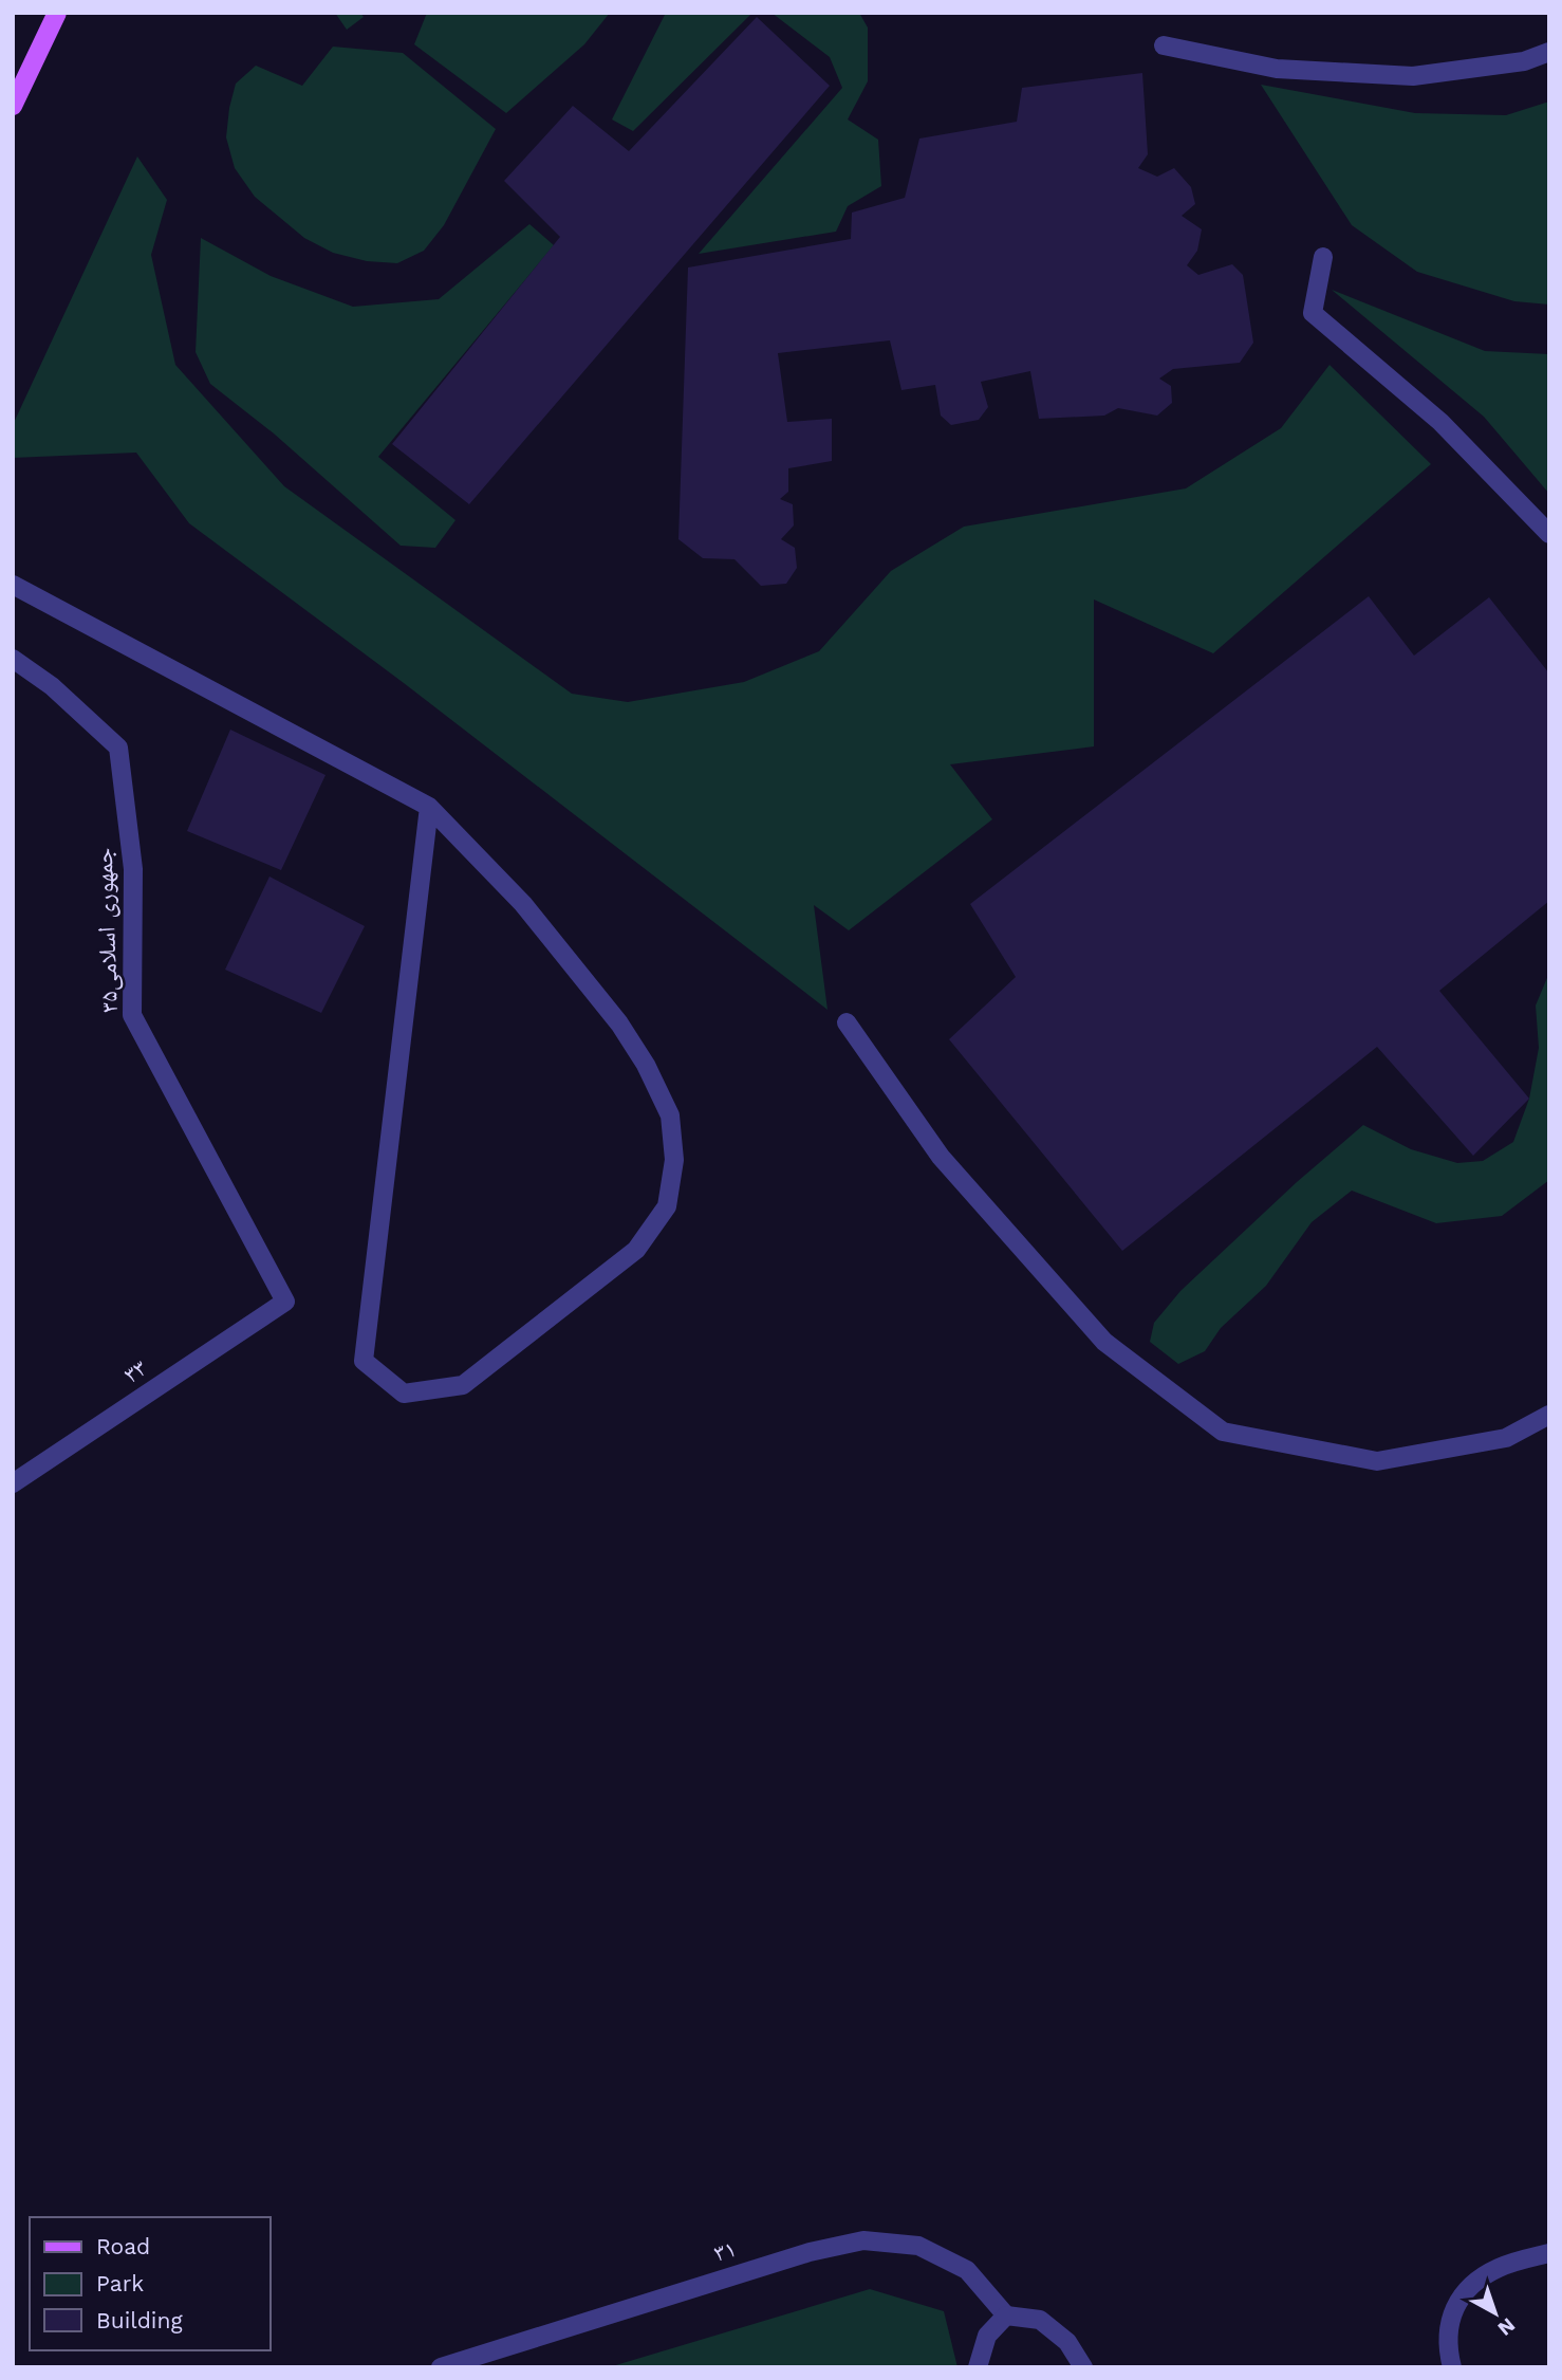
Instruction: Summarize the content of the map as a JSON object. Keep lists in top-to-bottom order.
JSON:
{
  "streets": {
    "street": ["جمهوری اسلامی۳۵", "۳۳", "۳۱"]
  },
  "crossings": [
    ["جمهوری اسلامی۳۵", "۳۳"]
  ],
  "legend": ["Road", "Park", "Building"],
  "north": "bottom right"
}
